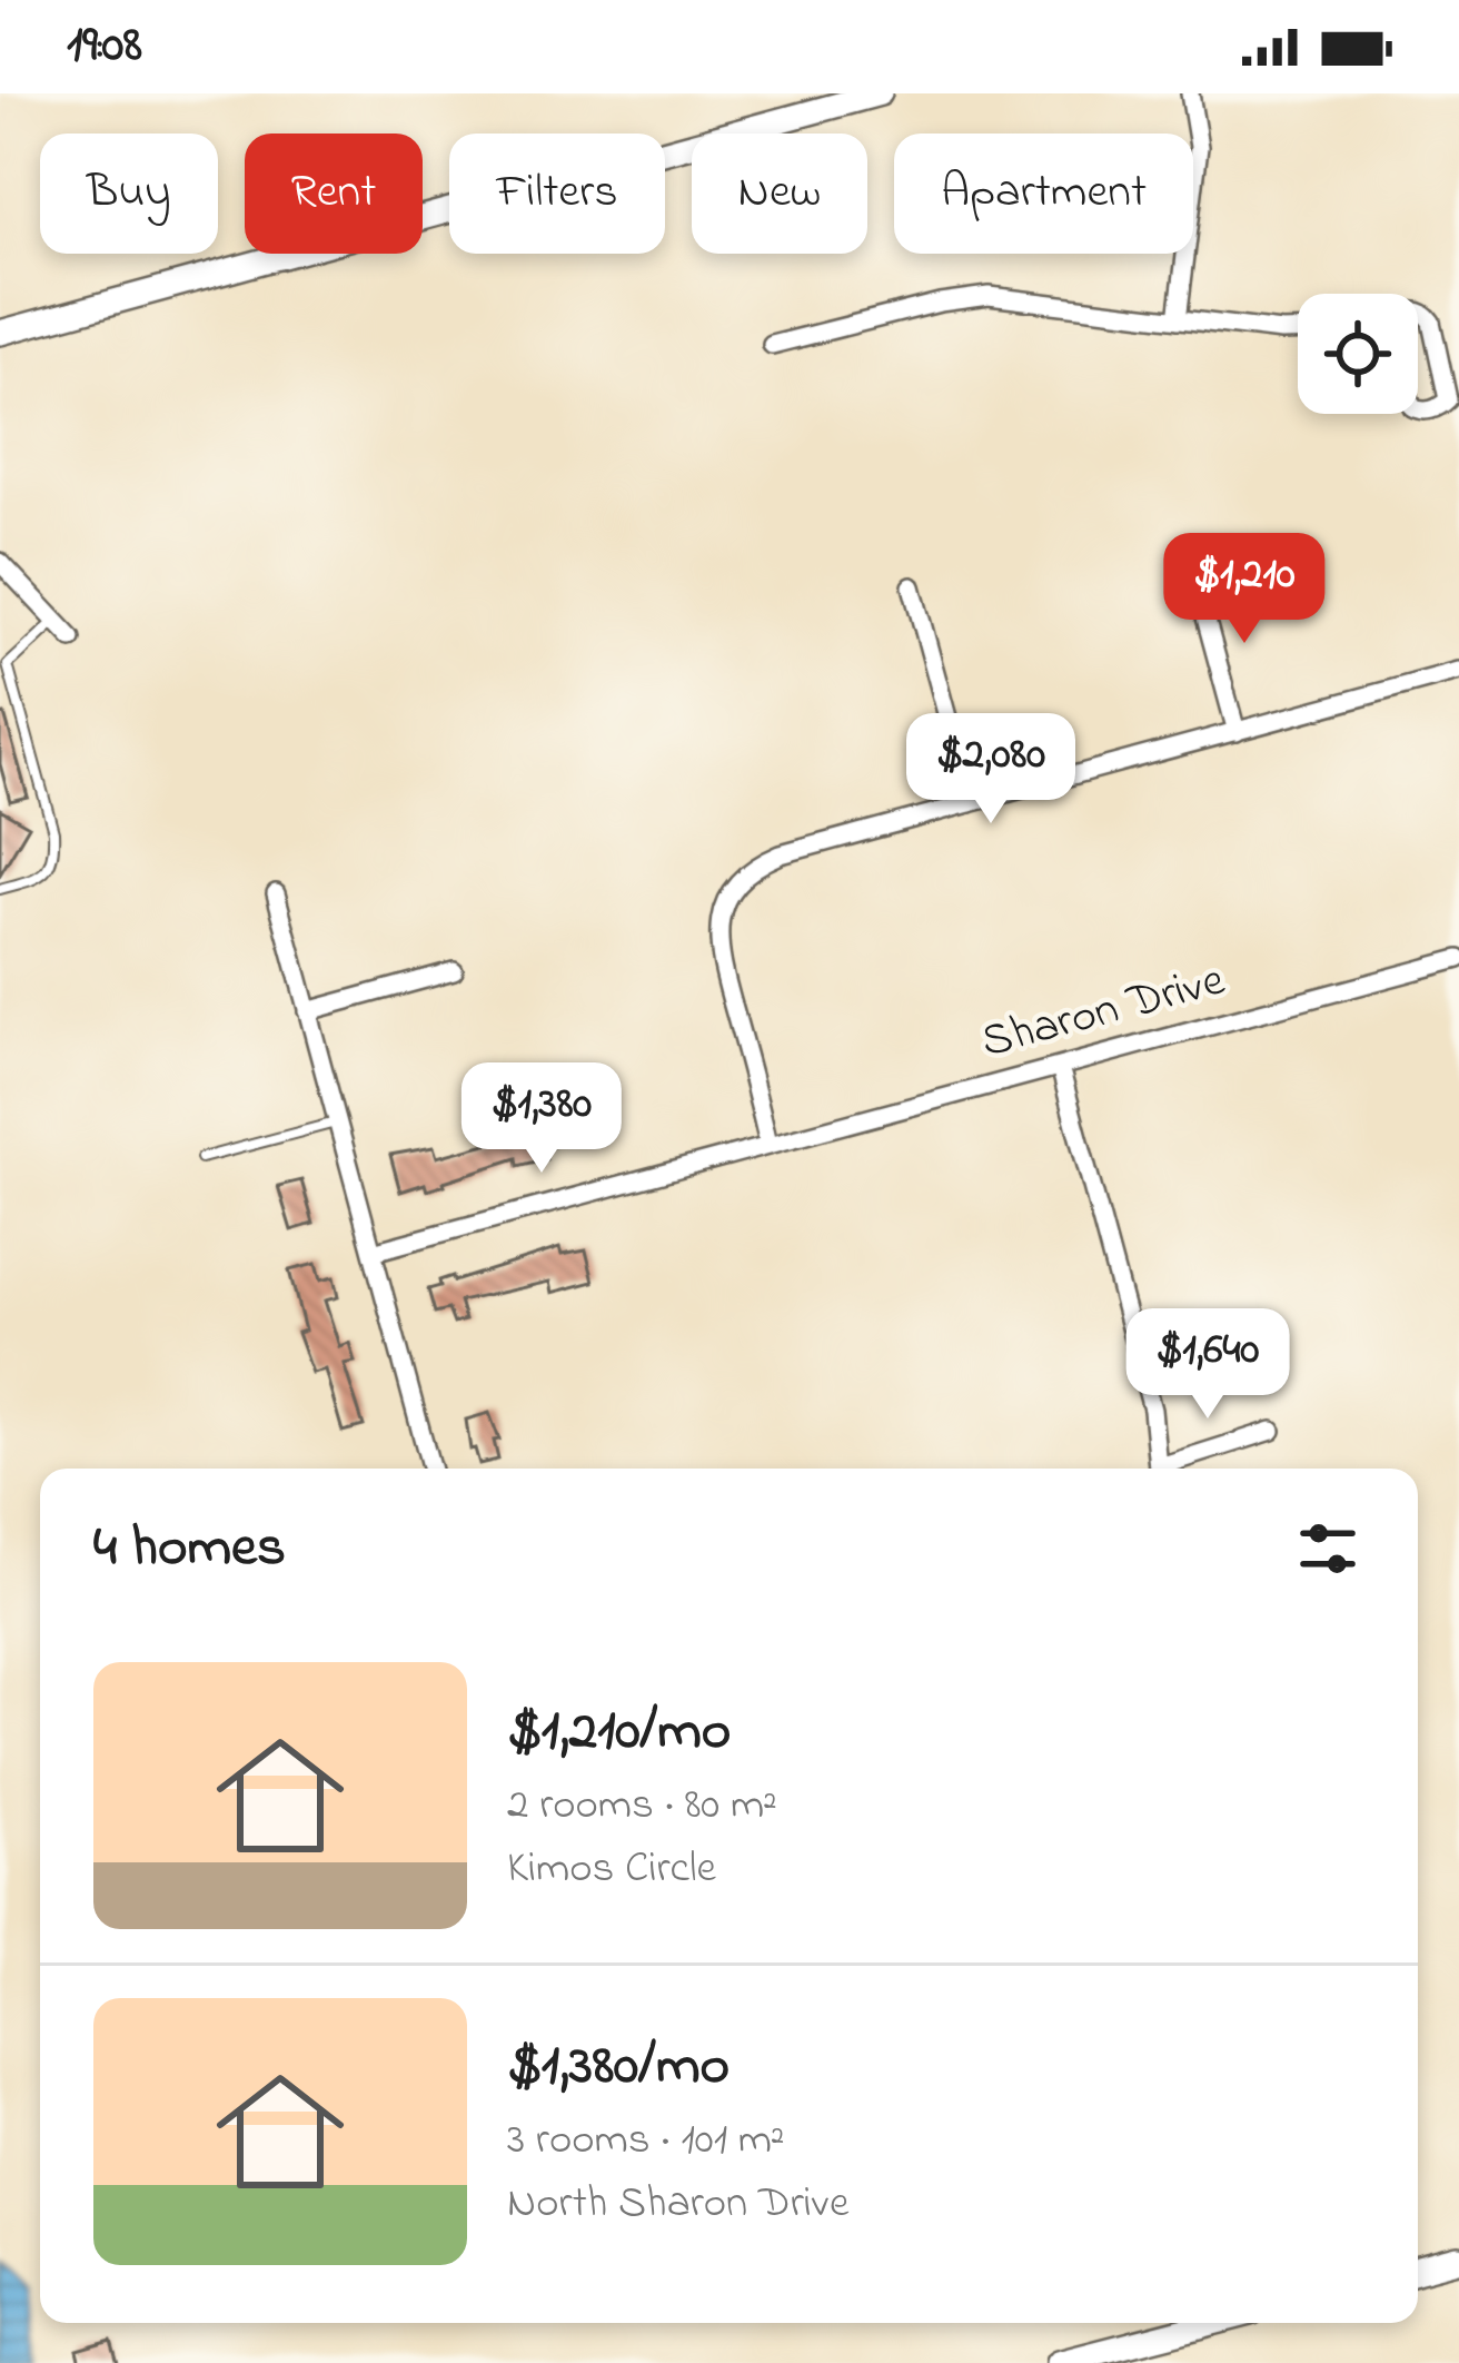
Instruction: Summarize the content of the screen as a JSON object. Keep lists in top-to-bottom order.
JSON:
{
  "streets": {
    "street": ["Sharon Drive"]
  },
  "page": {
    "status": "19:08",
    "chip": [
      "Buy",
      "Rent",
      "Filters",
      "New",
      "Apartment"
    ],
    "price": [
      "$1,210",
      "$2,080",
      "$1,380",
      "$1,640"
    ],
    "heading": "4 homes",
    "list": [
      {
        "name": "$1,210/mo",
        "note": "2 rooms · 80 m² · Kimos Circle"
      },
      {
        "name": "$1,380/mo",
        "note": "3 rooms · 101 m² · North Sharon Drive"
      }
    ]
  }
}
